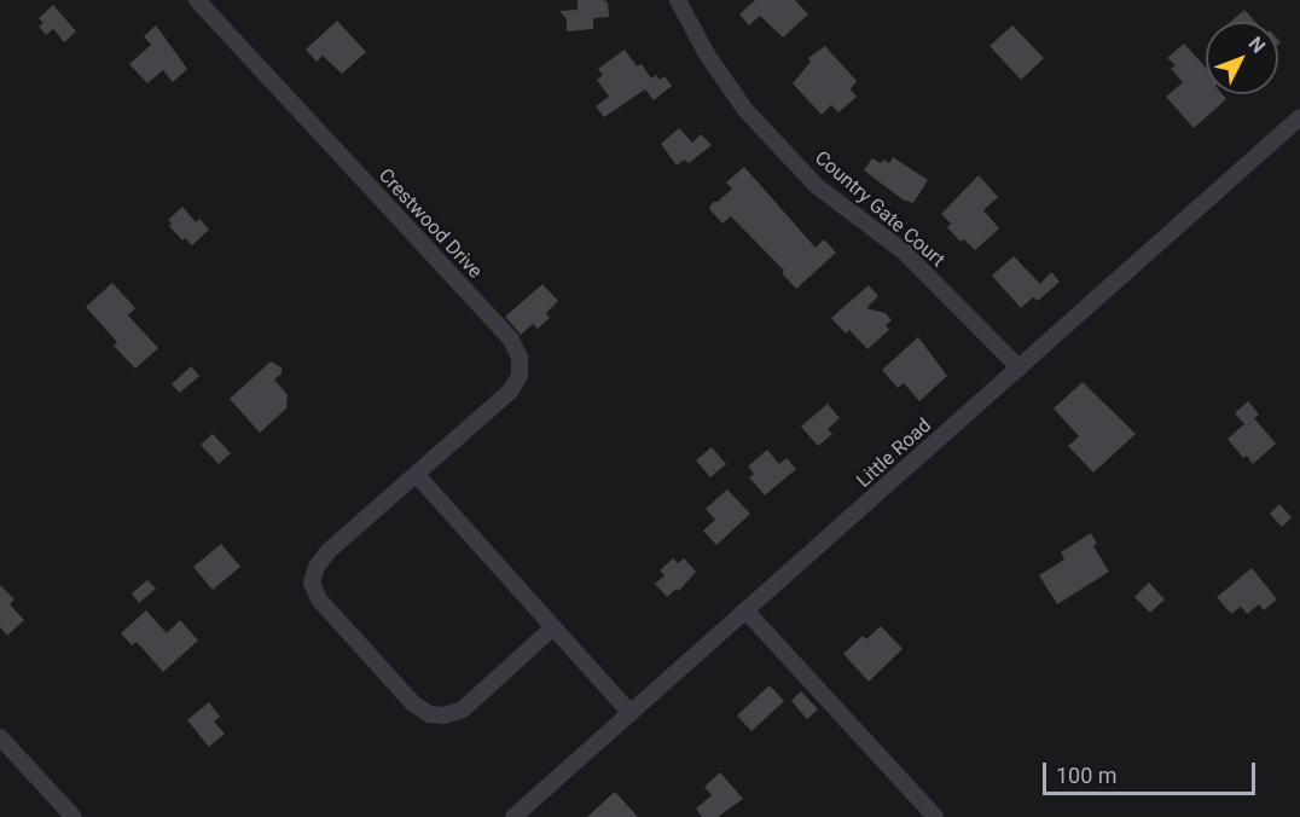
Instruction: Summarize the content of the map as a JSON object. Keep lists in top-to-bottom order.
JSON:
{
  "streets": {
    "street": ["Country Gate Court", "Crestwood Drive", "Little Road"]
  },
  "crossings": [
    ["Country Gate Court", "Little Road"]
  ],
  "scale_bar": "100 m",
  "north": "top right"
}
